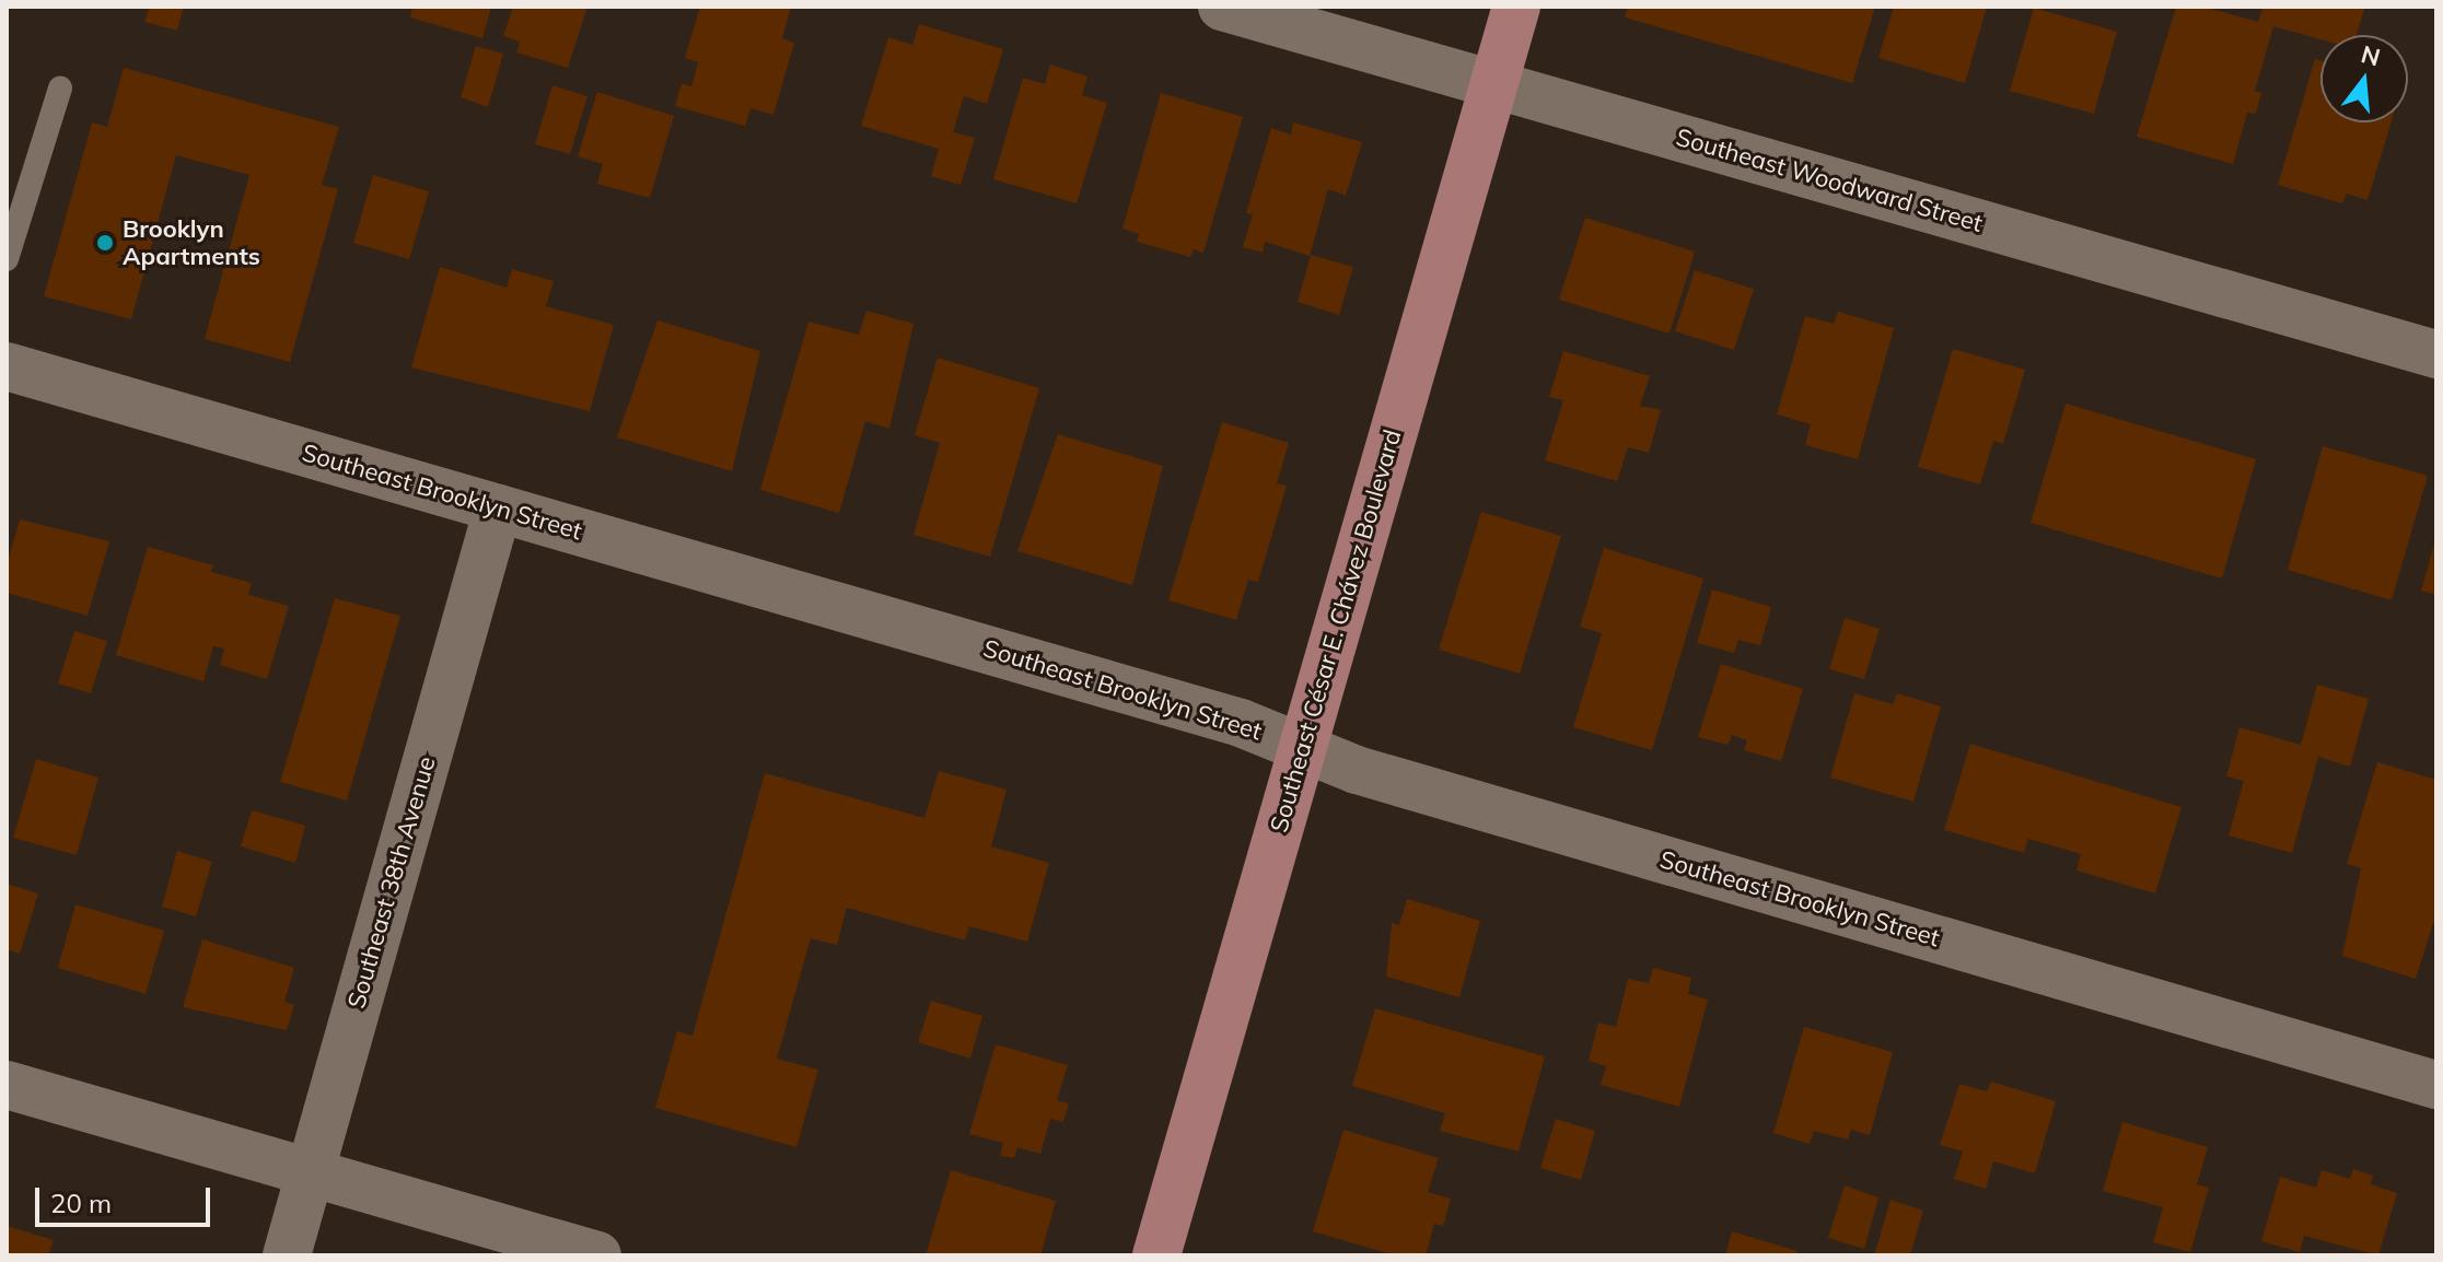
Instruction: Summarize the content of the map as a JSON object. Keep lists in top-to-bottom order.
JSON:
{
  "streets": {
    "main road": ["Southeast César E. Chávez Boulevard"],
    "street": ["Southeast Woodward Street", "Southeast Brooklyn Street", "Southeast 38th Avenue"]
  },
  "crossings": [
    ["Southeast Woodward Street", "Southeast César E. Chávez Boulevard"],
    ["Southeast Brooklyn Street", "Southeast César E. Chávez Boulevard"],
    ["Southeast Brooklyn Street", "Southeast 38th Avenue"]
  ],
  "places": ["Brooklyn Apartments"],
  "scale_bar": "20 m",
  "north": "top"
}
